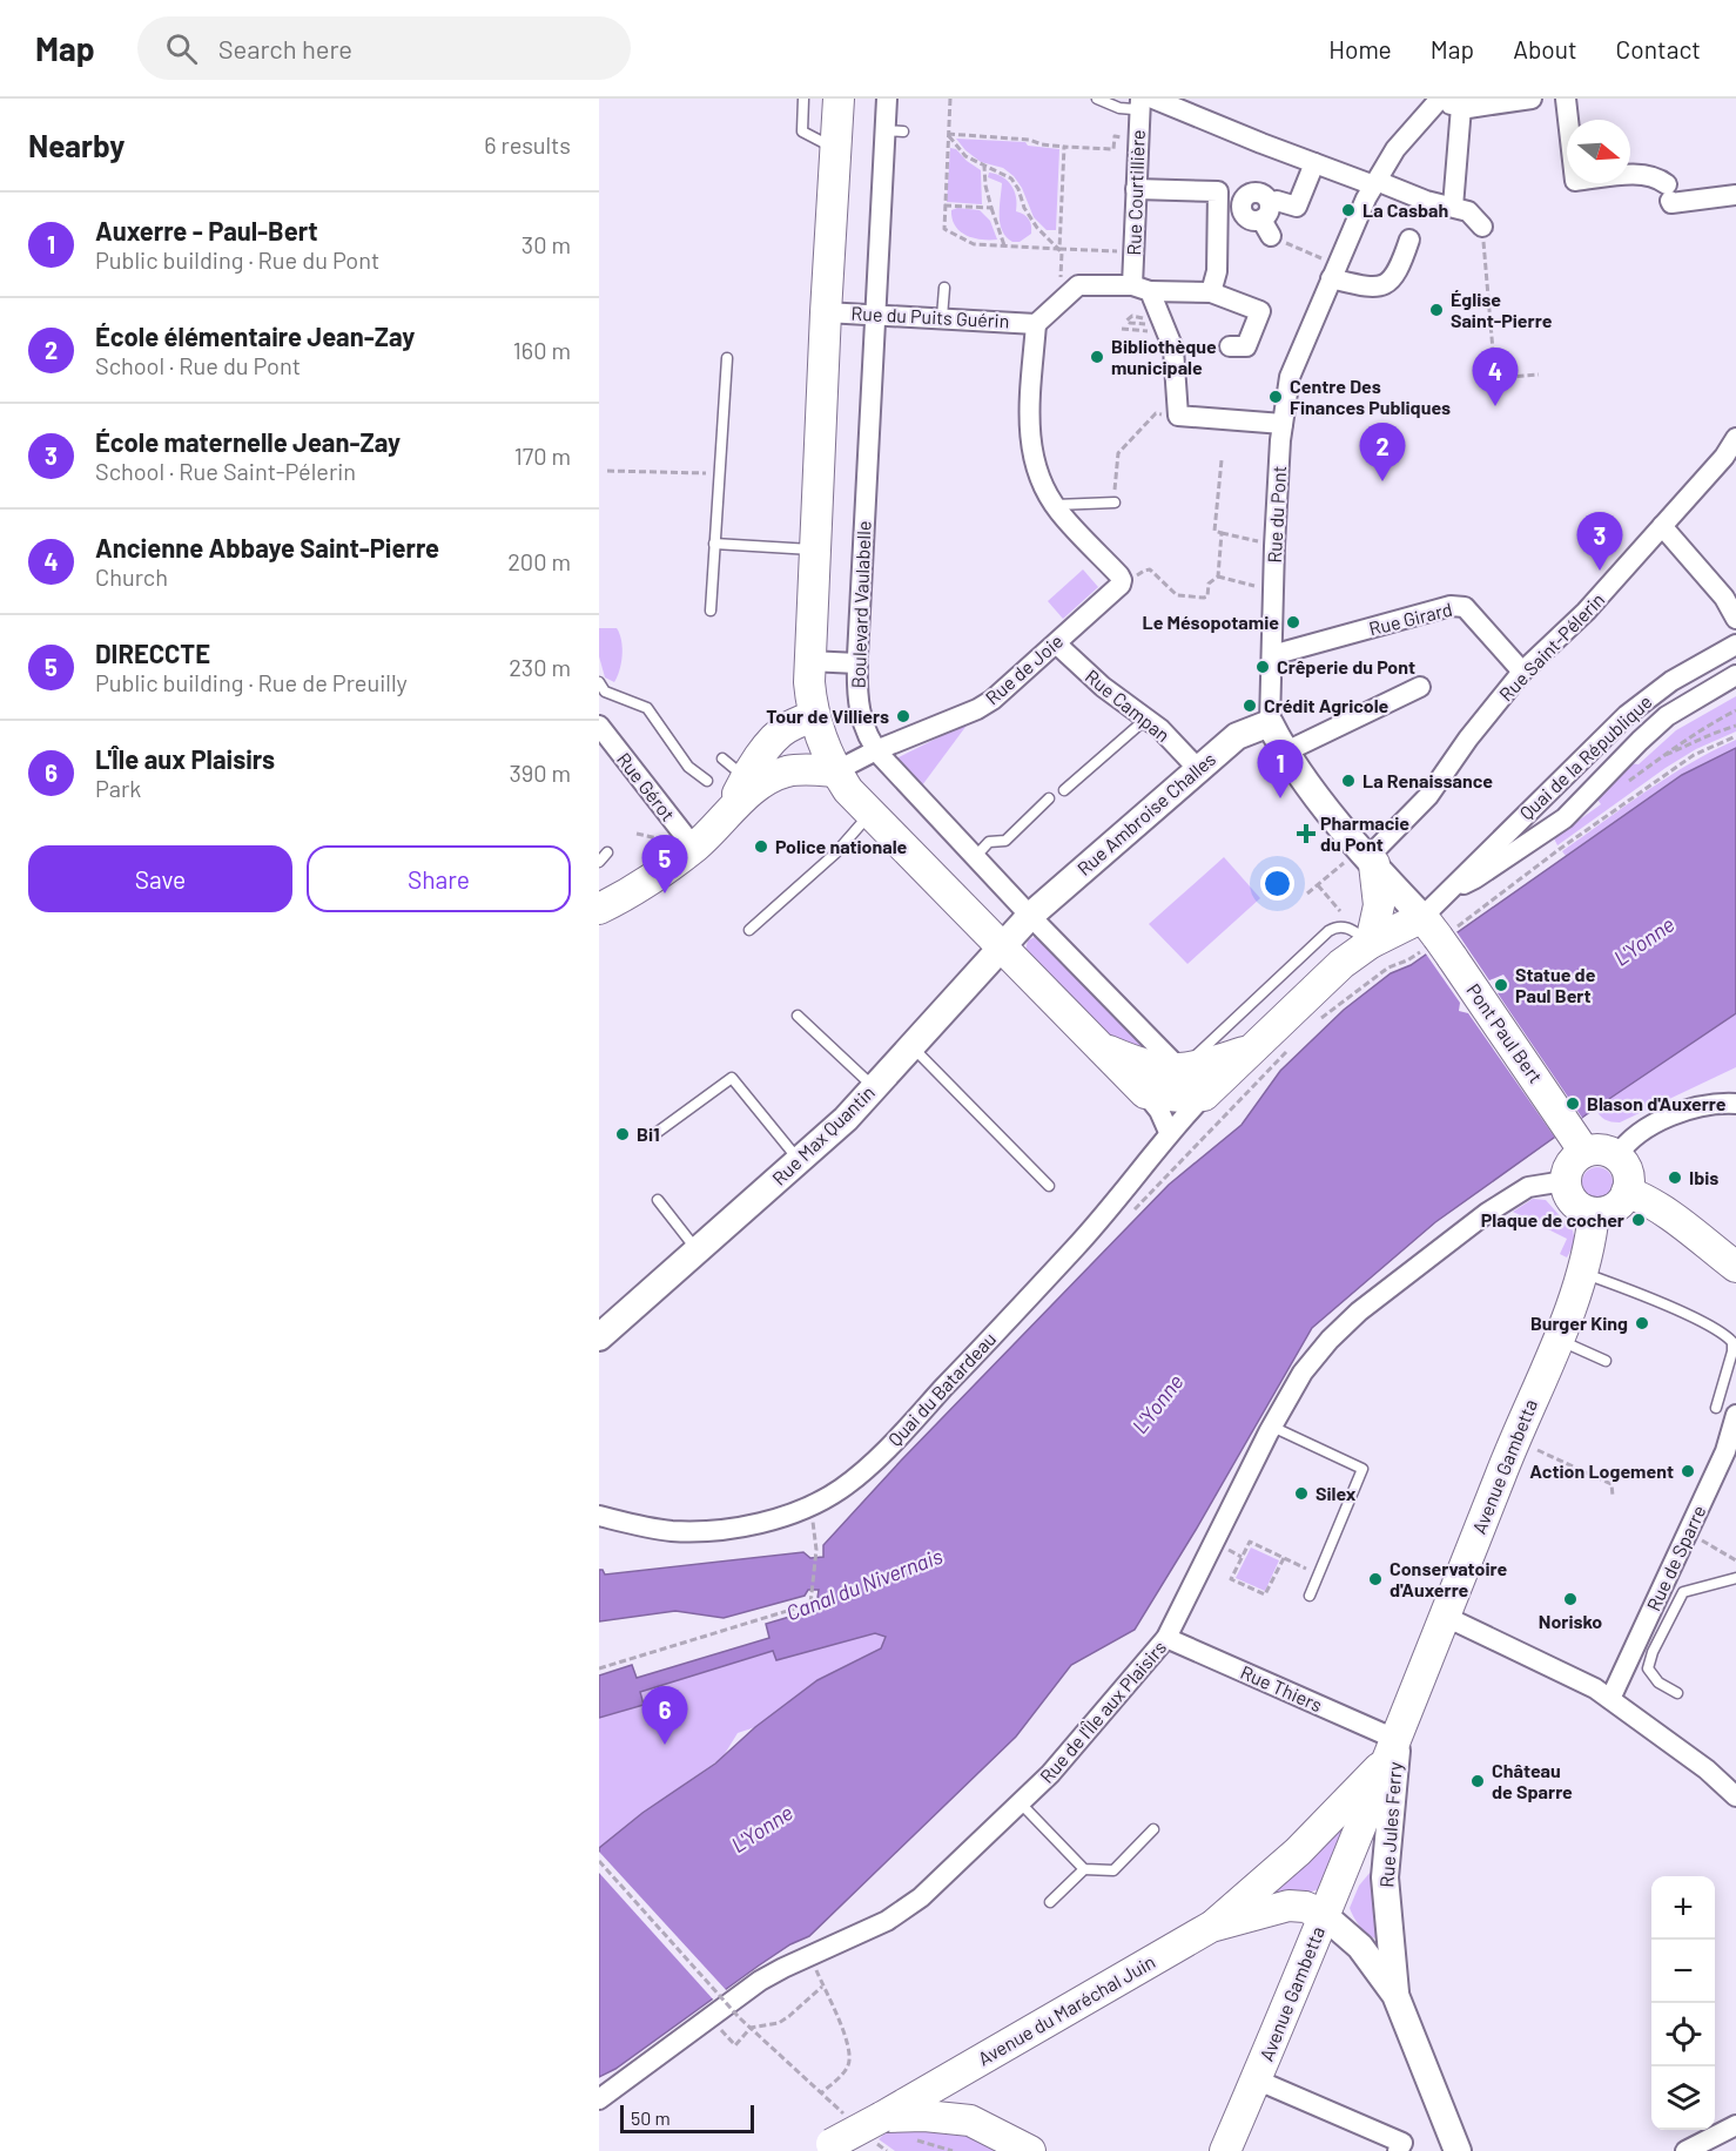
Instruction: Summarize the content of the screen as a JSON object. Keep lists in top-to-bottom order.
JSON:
{
  "streets": {
    "main road": ["Pont Paul Bert", "Avenue Gambetta", "Avenue du Maréchal Juin"],
    "street": [
      "Rue Courtillière",
      "Rue du Puits Guérin",
      "Rue du Pont",
      "Boulevard Vaulabelle",
      "Rue Girard",
      "Rue Saint-Pélerin",
      "Rue de Joie",
      "Rue Campan",
      "Quai de la République",
      "Rue Gérot",
      "Rue Ambroise Challes",
      "Rue Max Quantin",
      "Quai du Batardeau",
      "Rue de Sparre",
      "Rue Thiers",
      "Rue de l'Île aux Plaisirs",
      "Rue Jules Ferry"
    ]
  },
  "crossings": [
    ["Rue du Puits Guérin", "Boulevard Vaulabelle"],
    ["Rue du Pont", "Rue Girard"],
    ["Rue du Pont", "Rue Saint-Pélerin"],
    ["Rue du Pont", "Quai de la République"],
    ["Rue du Pont", "Rue Ambroise Challes"],
    ["Rue du Pont", "Pont Paul Bert"],
    ["Boulevard Vaulabelle", "Rue de Joie"],
    ["Boulevard Vaulabelle", "Rue Ambroise Challes"],
    ["Boulevard Vaulabelle", "Rue Max Quantin"],
    ["Rue Girard", "Rue Saint-Pélerin"],
    ["Rue de Joie", "Rue Campan"],
    ["Rue Campan", "Rue Ambroise Challes"],
    ["Quai de la République", "Pont Paul Bert"],
    ["Rue Ambroise Challes", "Rue Max Quantin"],
    ["Pont Paul Bert", "Avenue Gambetta"],
    ["Pont Paul Bert", "Rue de l'Île aux Plaisirs"],
    ["Avenue Gambetta", "Rue Thiers"],
    ["Avenue Gambetta", "Rue de l'Île aux Plaisirs"],
    ["Avenue Gambetta", "Rue Jules Ferry"],
    ["Avenue Gambetta", "Avenue du Maréchal Juin"],
    ["Rue Thiers", "Rue de l'Île aux Plaisirs"],
    ["Rue Thiers", "Rue Jules Ferry"],
    ["Rue Jules Ferry", "Avenue du Maréchal Juin"]
  ],
  "water": ["L'Yonne", "Canal du Nivernais"],
  "places": {
    "other": [
      "La Casbah",
      "Église Saint-Pierre",
      "Bibliothèque municipale",
      "Centre Des Finances Publiques",
      "Le Mésopotamie",
      "Crêperie du Pont",
      "Crédit Agricole",
      "Tour de Villiers",
      "La Renaissance",
      "Police nationale",
      "Statue de Paul Bert",
      "Blason d'Auxerre",
      "Bi1",
      "Ibis",
      "Plaque de cocher",
      "Burger King",
      "Action Logement",
      "Silex",
      "Conservatoire d'Auxerre",
      "Norisko",
      "Château de Sparre"
    ],
    "health": ["Pharmacie du Pont"]
  },
  "scale_bar": "50 m",
  "north": "right",
  "page": {
    "header": "Map",
    "search": "Search here",
    "nav": [
      "Home",
      "Map",
      "About",
      "Contact"
    ],
    "heading": ["Nearby", "6 results"],
    "list": [
      {
        "mark": "1",
        "name": "Auxerre - Paul-Bert",
        "note": "Public building · Rue du Pont",
        "value": "30 m"
      },
      {
        "mark": "2",
        "name": "École élémentaire Jean-Zay",
        "note": "School · Rue du Pont",
        "value": "160 m"
      },
      {
        "mark": "3",
        "name": "École maternelle Jean-Zay",
        "note": "School · Rue Saint-Pélerin",
        "value": "170 m"
      },
      {
        "mark": "4",
        "name": "Ancienne Abbaye Saint-Pierre",
        "note": "Church",
        "value": "200 m"
      },
      {
        "mark": "5",
        "name": "DIRECCTE",
        "note": "Public building · Rue de Preuilly",
        "value": "230 m"
      },
      {
        "mark": "6",
        "name": "L'Île aux Plaisirs",
        "note": "Park",
        "value": "390 m"
      }
    ],
    "pins": [
      "4",
      "2",
      "3",
      "1",
      "5",
      "6"
    ],
    "buttons": ["Save", "Share"],
    "map_buttons": ["+", "−"],
    "scale": "50 m"
  }
}
